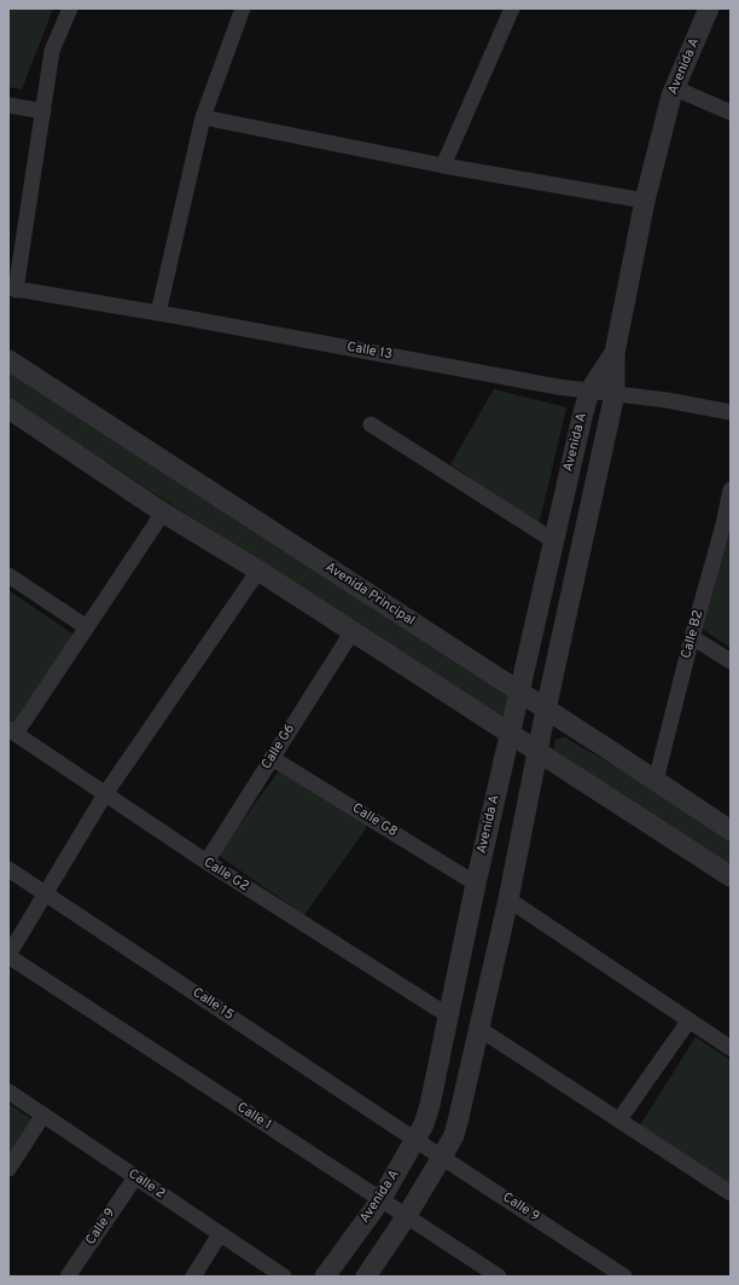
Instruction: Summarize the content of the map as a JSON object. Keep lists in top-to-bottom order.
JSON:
{
  "streets": {
    "street": [
      "Avenida A",
      "Calle 13",
      "Avenida Principal",
      "Calle B2",
      "Calle G6",
      "Calle G8",
      "Calle G2",
      "Calle 15",
      "Calle 1",
      "Calle 2",
      "Calle 9"
    ]
  },
  "crossings": [
    ["Avenida A", "Calle 13"],
    ["Avenida A", "Avenida Principal"],
    ["Avenida A", "Calle G8"],
    ["Avenida A", "Calle G2"],
    ["Avenida A", "Calle 15"],
    ["Avenida A", "Calle 1"],
    ["Avenida A", "Calle 9"],
    ["Avenida Principal", "Calle B2"],
    ["Calle G6", "Calle G8"],
    ["Calle G6", "Calle G2"],
    ["Calle 15", "Calle 9"],
    ["Calle 2", "Calle 9"]
  ]
}
